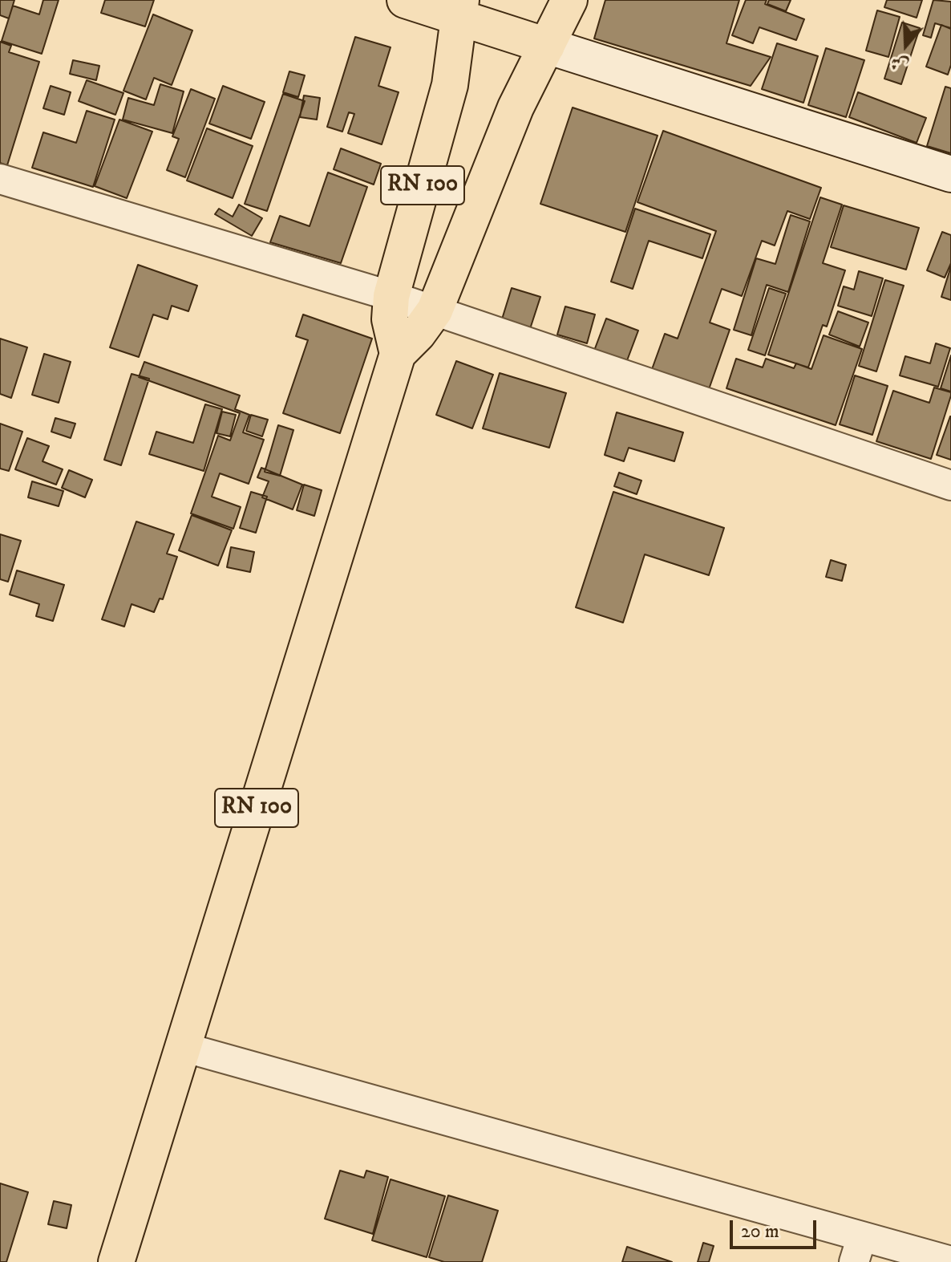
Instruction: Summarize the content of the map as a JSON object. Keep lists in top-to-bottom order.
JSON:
{
  "streets": {
    "main road": ["RN 100"]
  },
  "scale_bar": "20 m",
  "north": "bottom"
}
